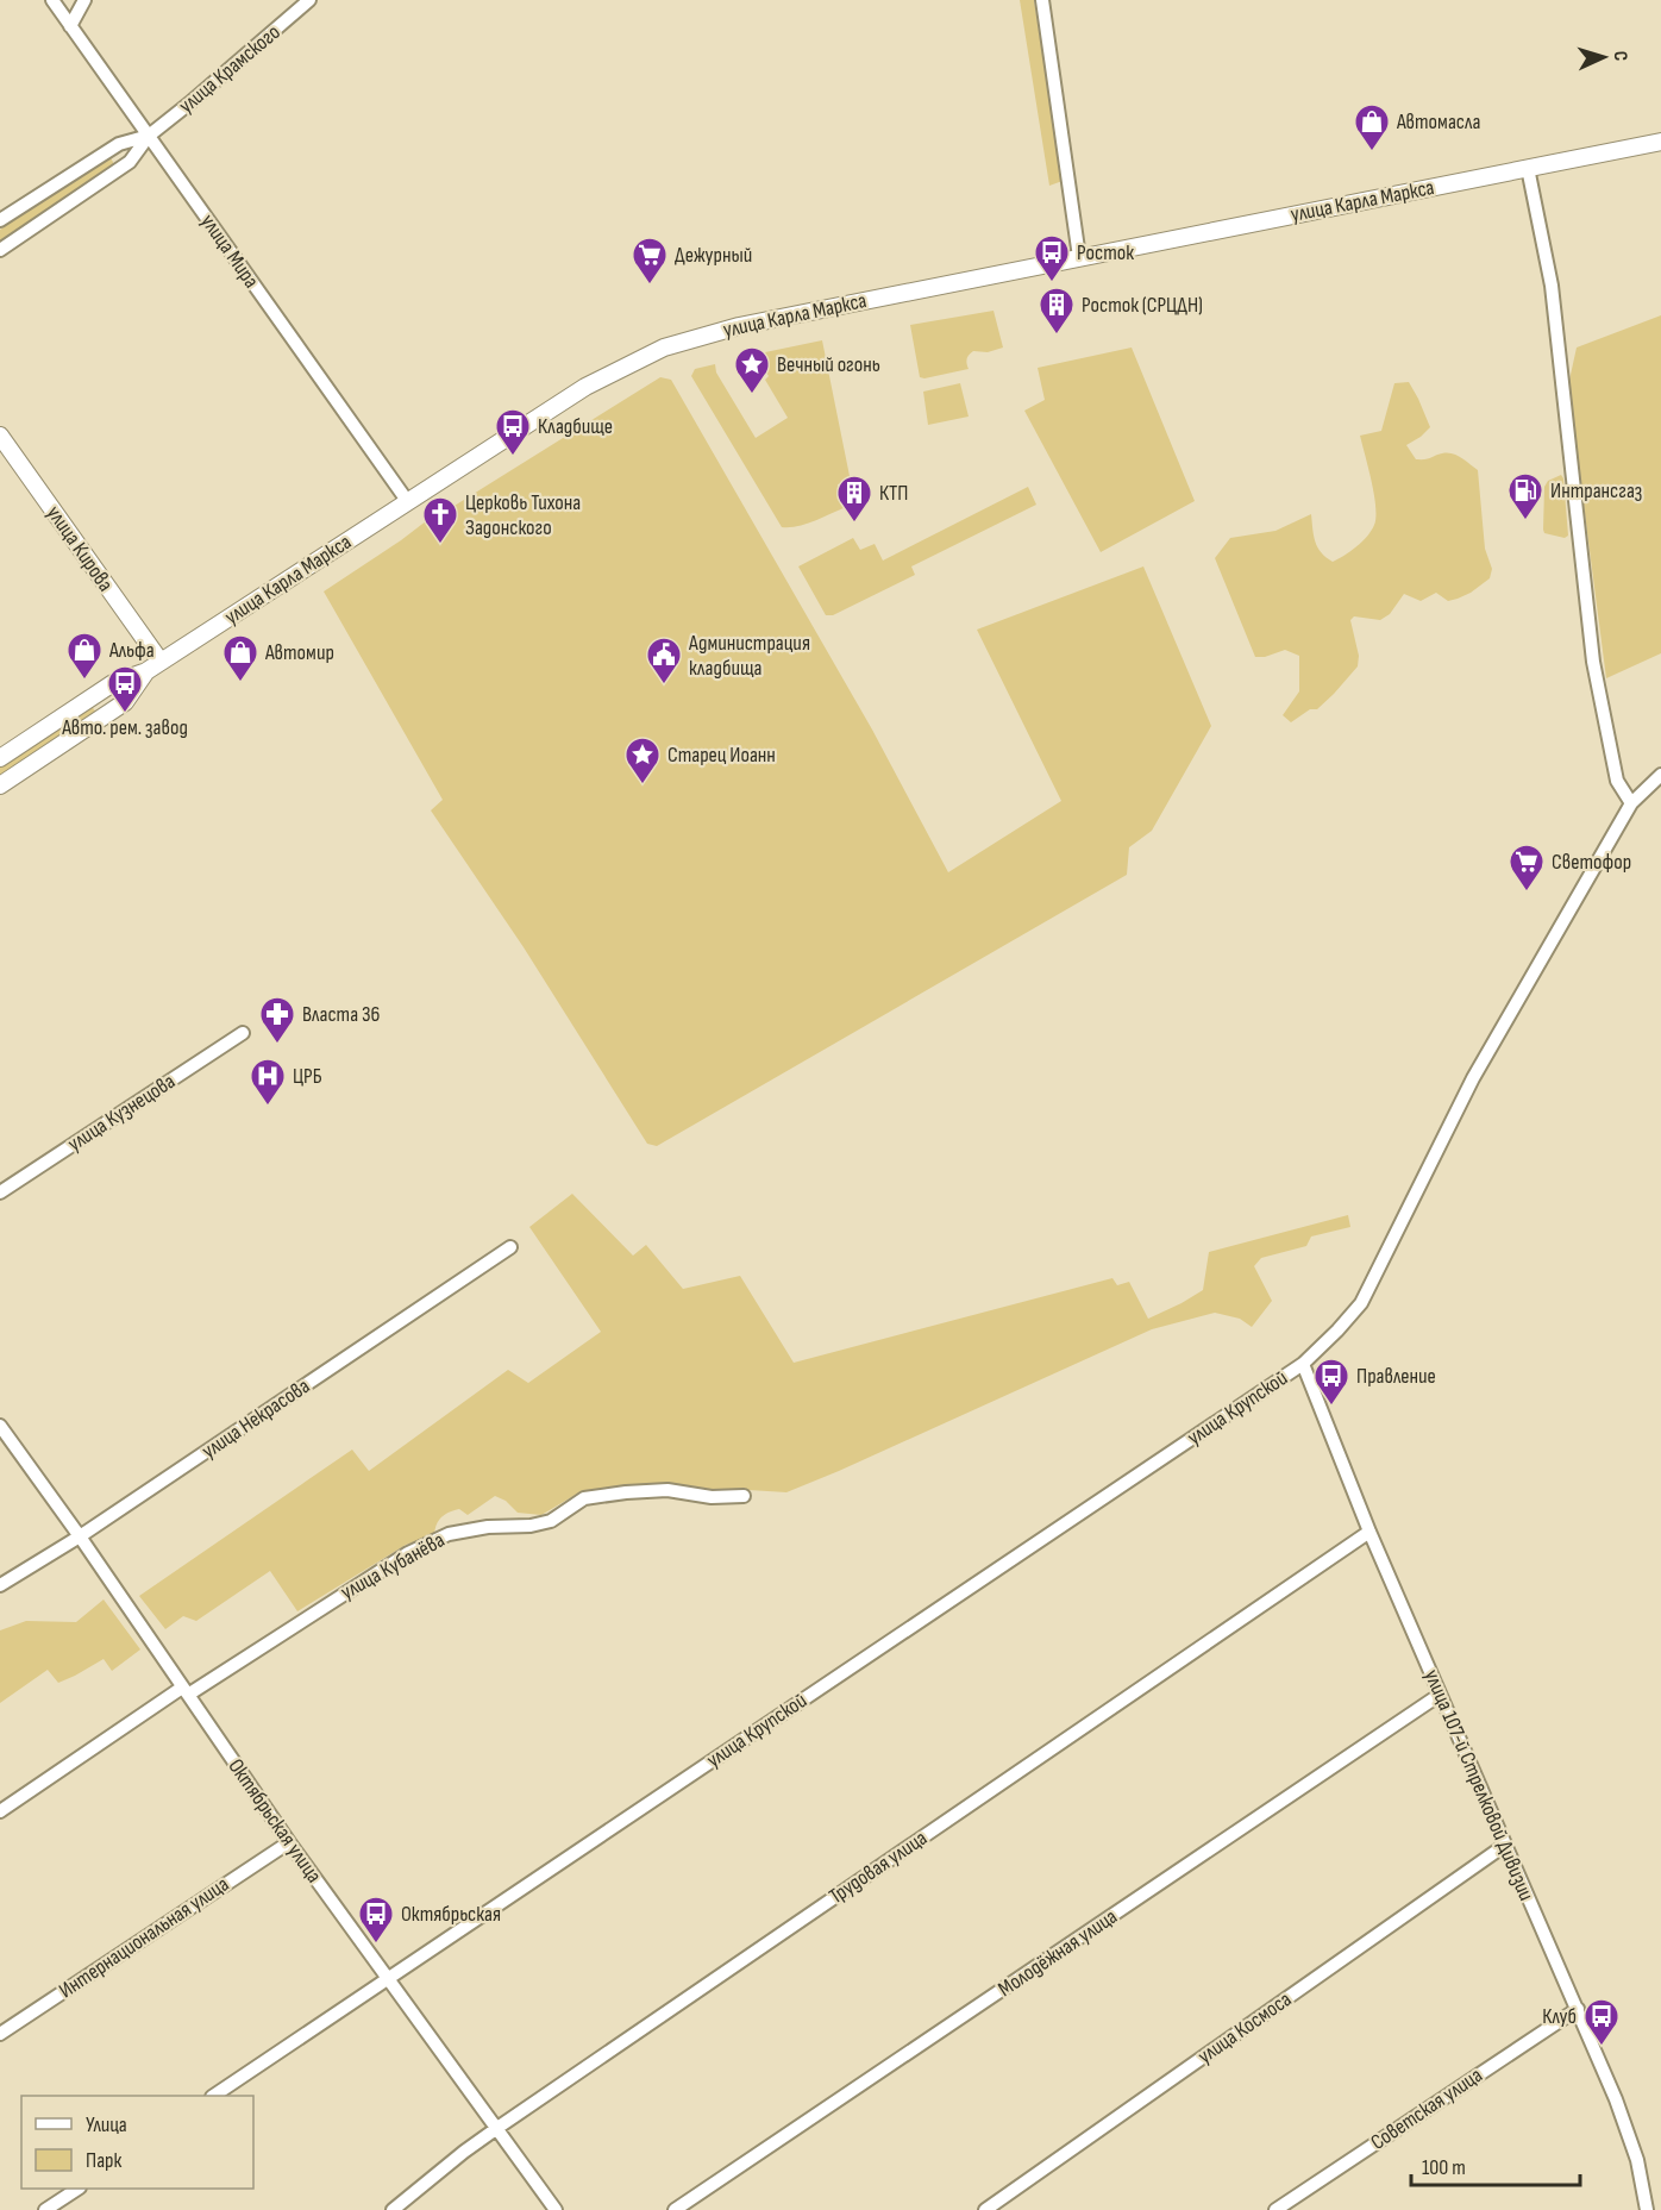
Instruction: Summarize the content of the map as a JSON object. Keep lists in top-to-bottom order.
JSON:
{
  "streets": {
    "main road": ["улица Карла Маркса", "улица Кирова"],
    "street": [
      "улица Крамского",
      "улица Мира",
      "улица Кузнецова",
      "улица Крупской",
      "улица Некрасова",
      "улица Кубанёва",
      "улица 107-й Стрелковой Дивизии",
      "Октябрьская улица",
      "Трудовая улица",
      "Интернациональная улица",
      "Молодёжная улица",
      "улица Космоса",
      "Советская улица"
    ]
  },
  "crossings": [
    ["улица Крамского", "улица Мира"],
    ["улица Карла Маркса", "улица Мира"],
    ["улица Карла Маркса", "улица Кирова"],
    ["улица Крупской", "улица 107-й Стрелковой Дивизии"],
    ["улица Крупской", "Октябрьская улица"],
    ["улица Некрасова", "Октябрьская улица"],
    ["улица Кубанёва", "Октябрьская улица"],
    ["улица 107-й Стрелковой Дивизии", "Трудовая улица"],
    ["улица 107-й Стрелковой Дивизии", "Молодёжная улица"],
    ["улица 107-й Стрелковой Дивизии", "улица Космоса"],
    ["улица 107-й Стрелковой Дивизии", "Советская улица"],
    ["Октябрьская улица", "Трудовая улица"],
    ["Октябрьская улица", "Интернациональная улица"]
  ],
  "places": {
    "shop": ["Автомасла", "Альфа", "Автомир"],
    "bus stop": [
      "Росток",
      "Кладбище",
      "Авто. рем. завод",
      "Правление",
      "Октябрьская",
      "Клуб"
    ],
    "supermarket": ["Дежурный", "Светофор"],
    "building": ["Росток (СРЦДН)", "КТП"],
    "place": ["Вечный огонь", "Старец Иоанн"],
    "fuel station": ["Интрансгаз"],
    "church": ["Церковь Тихона Задонского"],
    "public building": ["Администрация кладбища"],
    "pharmacy": ["Власта 36"],
    "hospital": ["ЦРБ"]
  },
  "legend": ["Улица", "Парк"],
  "scale_bar": "100 m",
  "north": "right"
}
